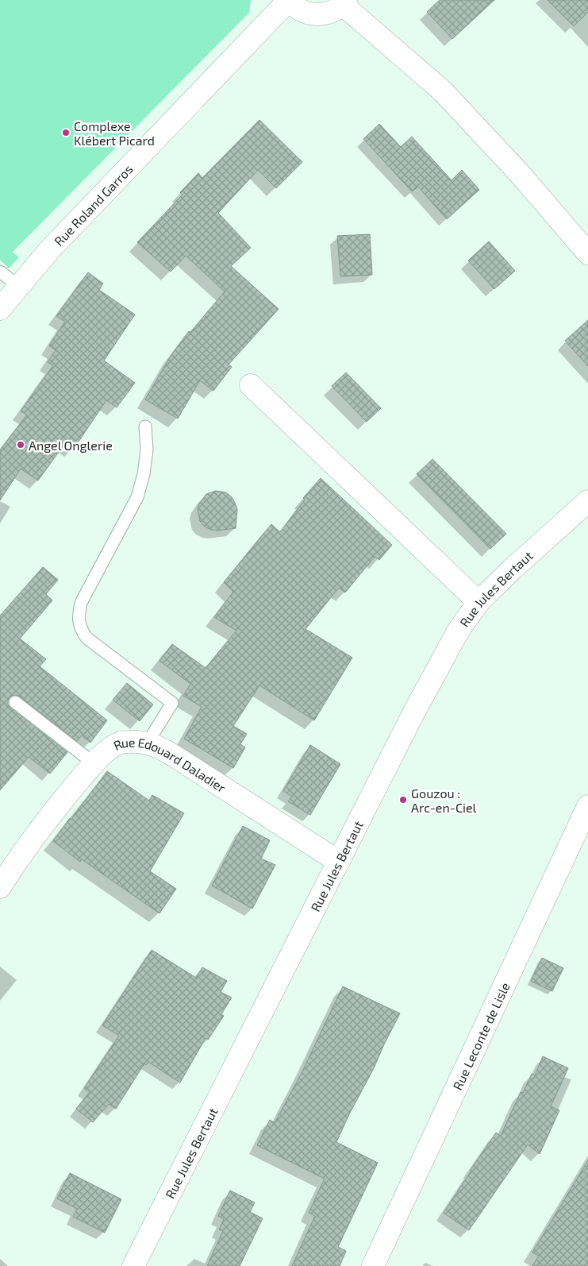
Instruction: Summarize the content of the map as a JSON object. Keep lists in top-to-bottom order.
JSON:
{
  "streets": {
    "street": [
      "Rue Roland Garros",
      "Rue Jules Bertaut",
      "Rue Edouard Daladier",
      "Rue Leconte de Lisle"
    ]
  },
  "crossings": [
    ["Rue Jules Bertaut", "Rue Edouard Daladier"]
  ],
  "places": ["Complexe Klébert Picard", "Angel Onglerie", "Gouzou : Arc-en-Ciel"]
}
